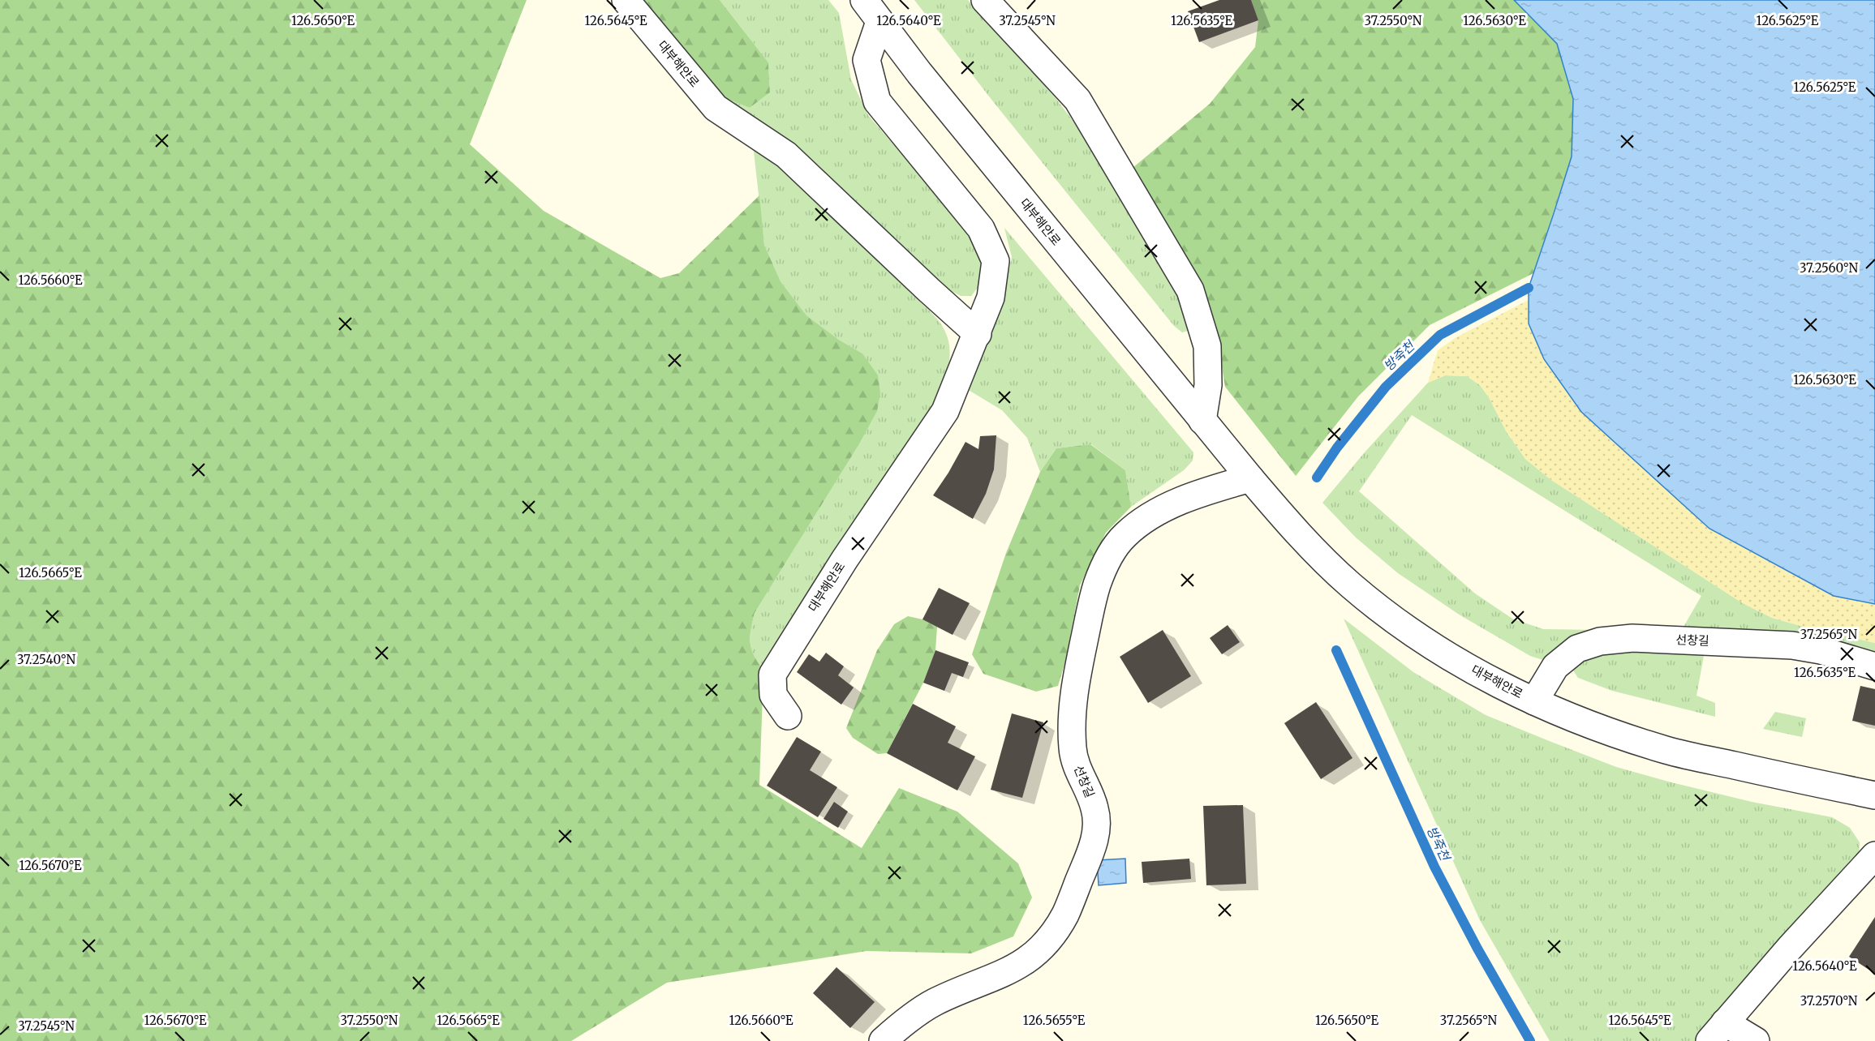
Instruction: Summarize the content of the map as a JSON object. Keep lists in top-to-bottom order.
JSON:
{
  "streets": {
    "street": ["대부해안로", "선창길"]
  },
  "crossings": [
    ["대부해안로", "선창길"]
  ],
  "water": ["방죽천"],
  "coordinates": [
    "126.5650°E",
    "126.5645°E",
    "126.5640°E",
    "37.2545°N",
    "126.5635°E",
    "37.2550°N",
    "126.5630°E",
    "126.5625°E",
    "37.2560°N",
    "126.5660°E",
    "126.5665°E",
    "37.2565°N",
    "37.2540°N",
    "126.5670°E",
    "37.2570°N",
    "126.5655°E"
  ]
}
